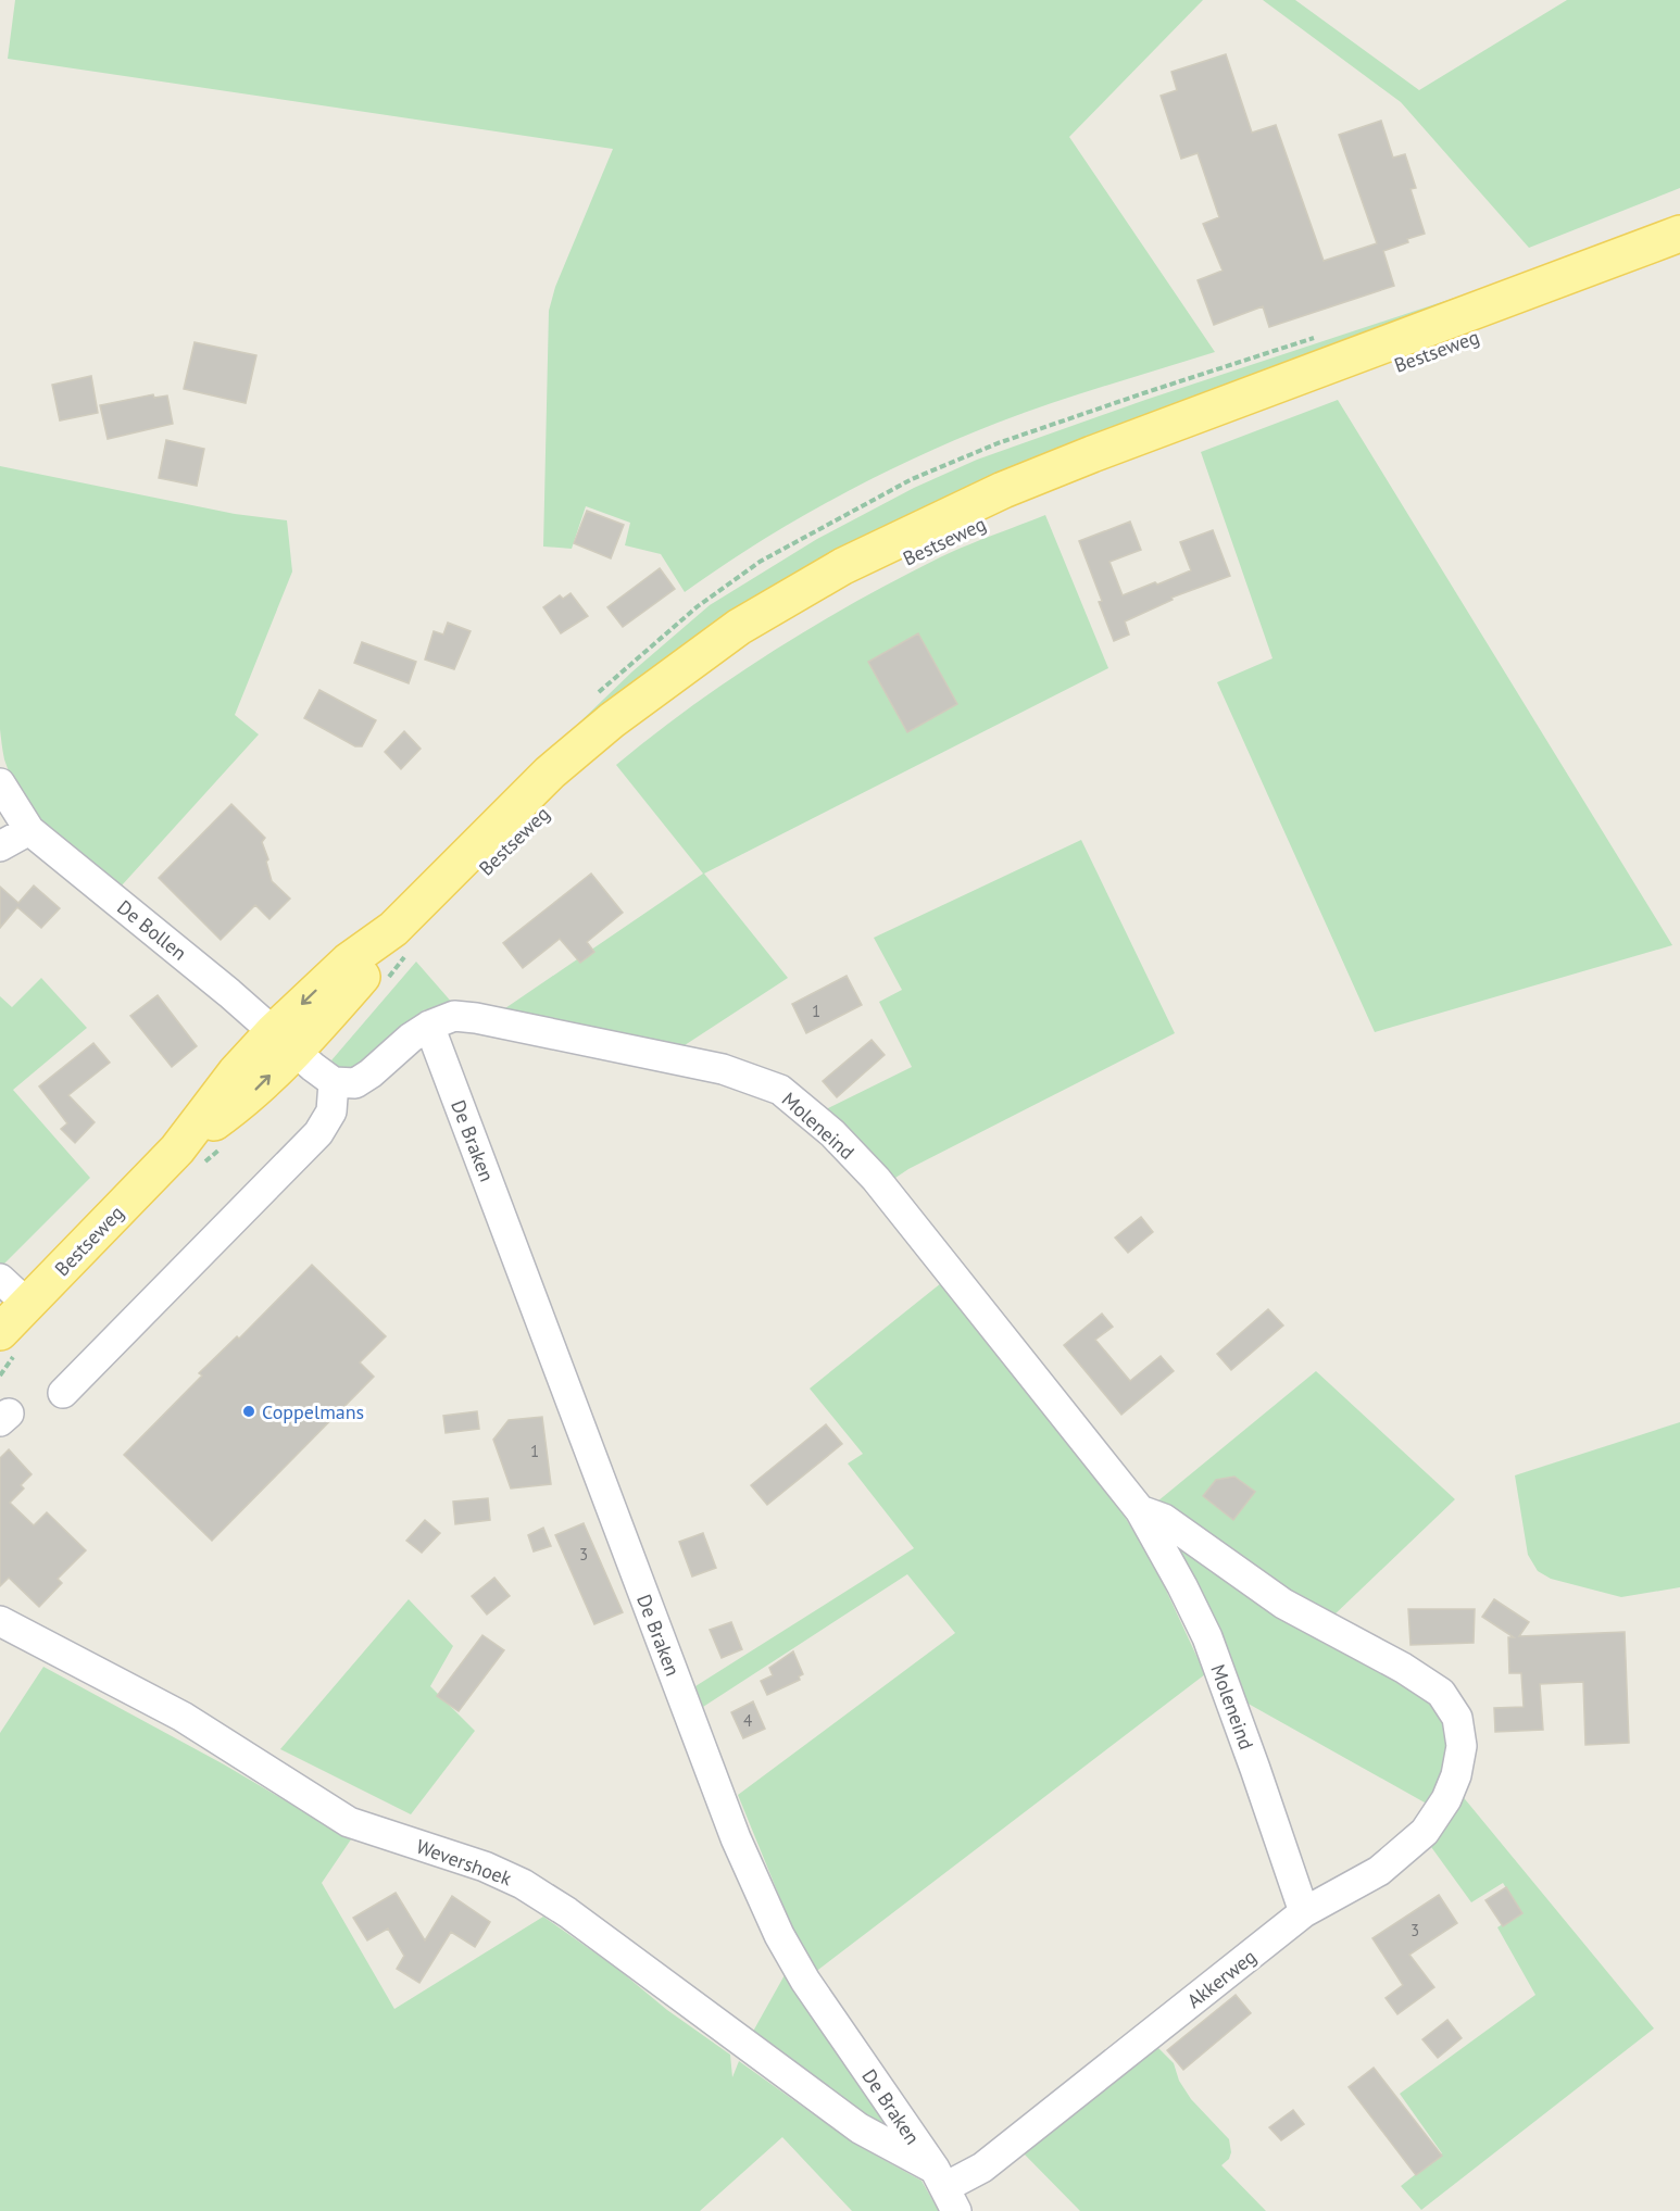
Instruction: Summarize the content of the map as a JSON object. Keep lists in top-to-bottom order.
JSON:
{
  "streets": {
    "main road": ["Bestseweg"],
    "street": [
      "De Bollen",
      "Moleneind",
      "De Braken",
      "Wevershoek",
      "Akkerweg"
    ]
  },
  "crossings": [
    ["Bestseweg", "De Bollen"],
    ["Moleneind", "De Braken"],
    ["Moleneind", "Akkerweg"],
    ["De Braken", "Wevershoek"],
    ["De Braken", "Akkerweg"],
    ["Wevershoek", "Akkerweg"]
  ],
  "places": ["Coppelmans"],
  "house_numbers": [
    "1",
    "1",
    "3",
    "4",
    "3"
  ]
}
